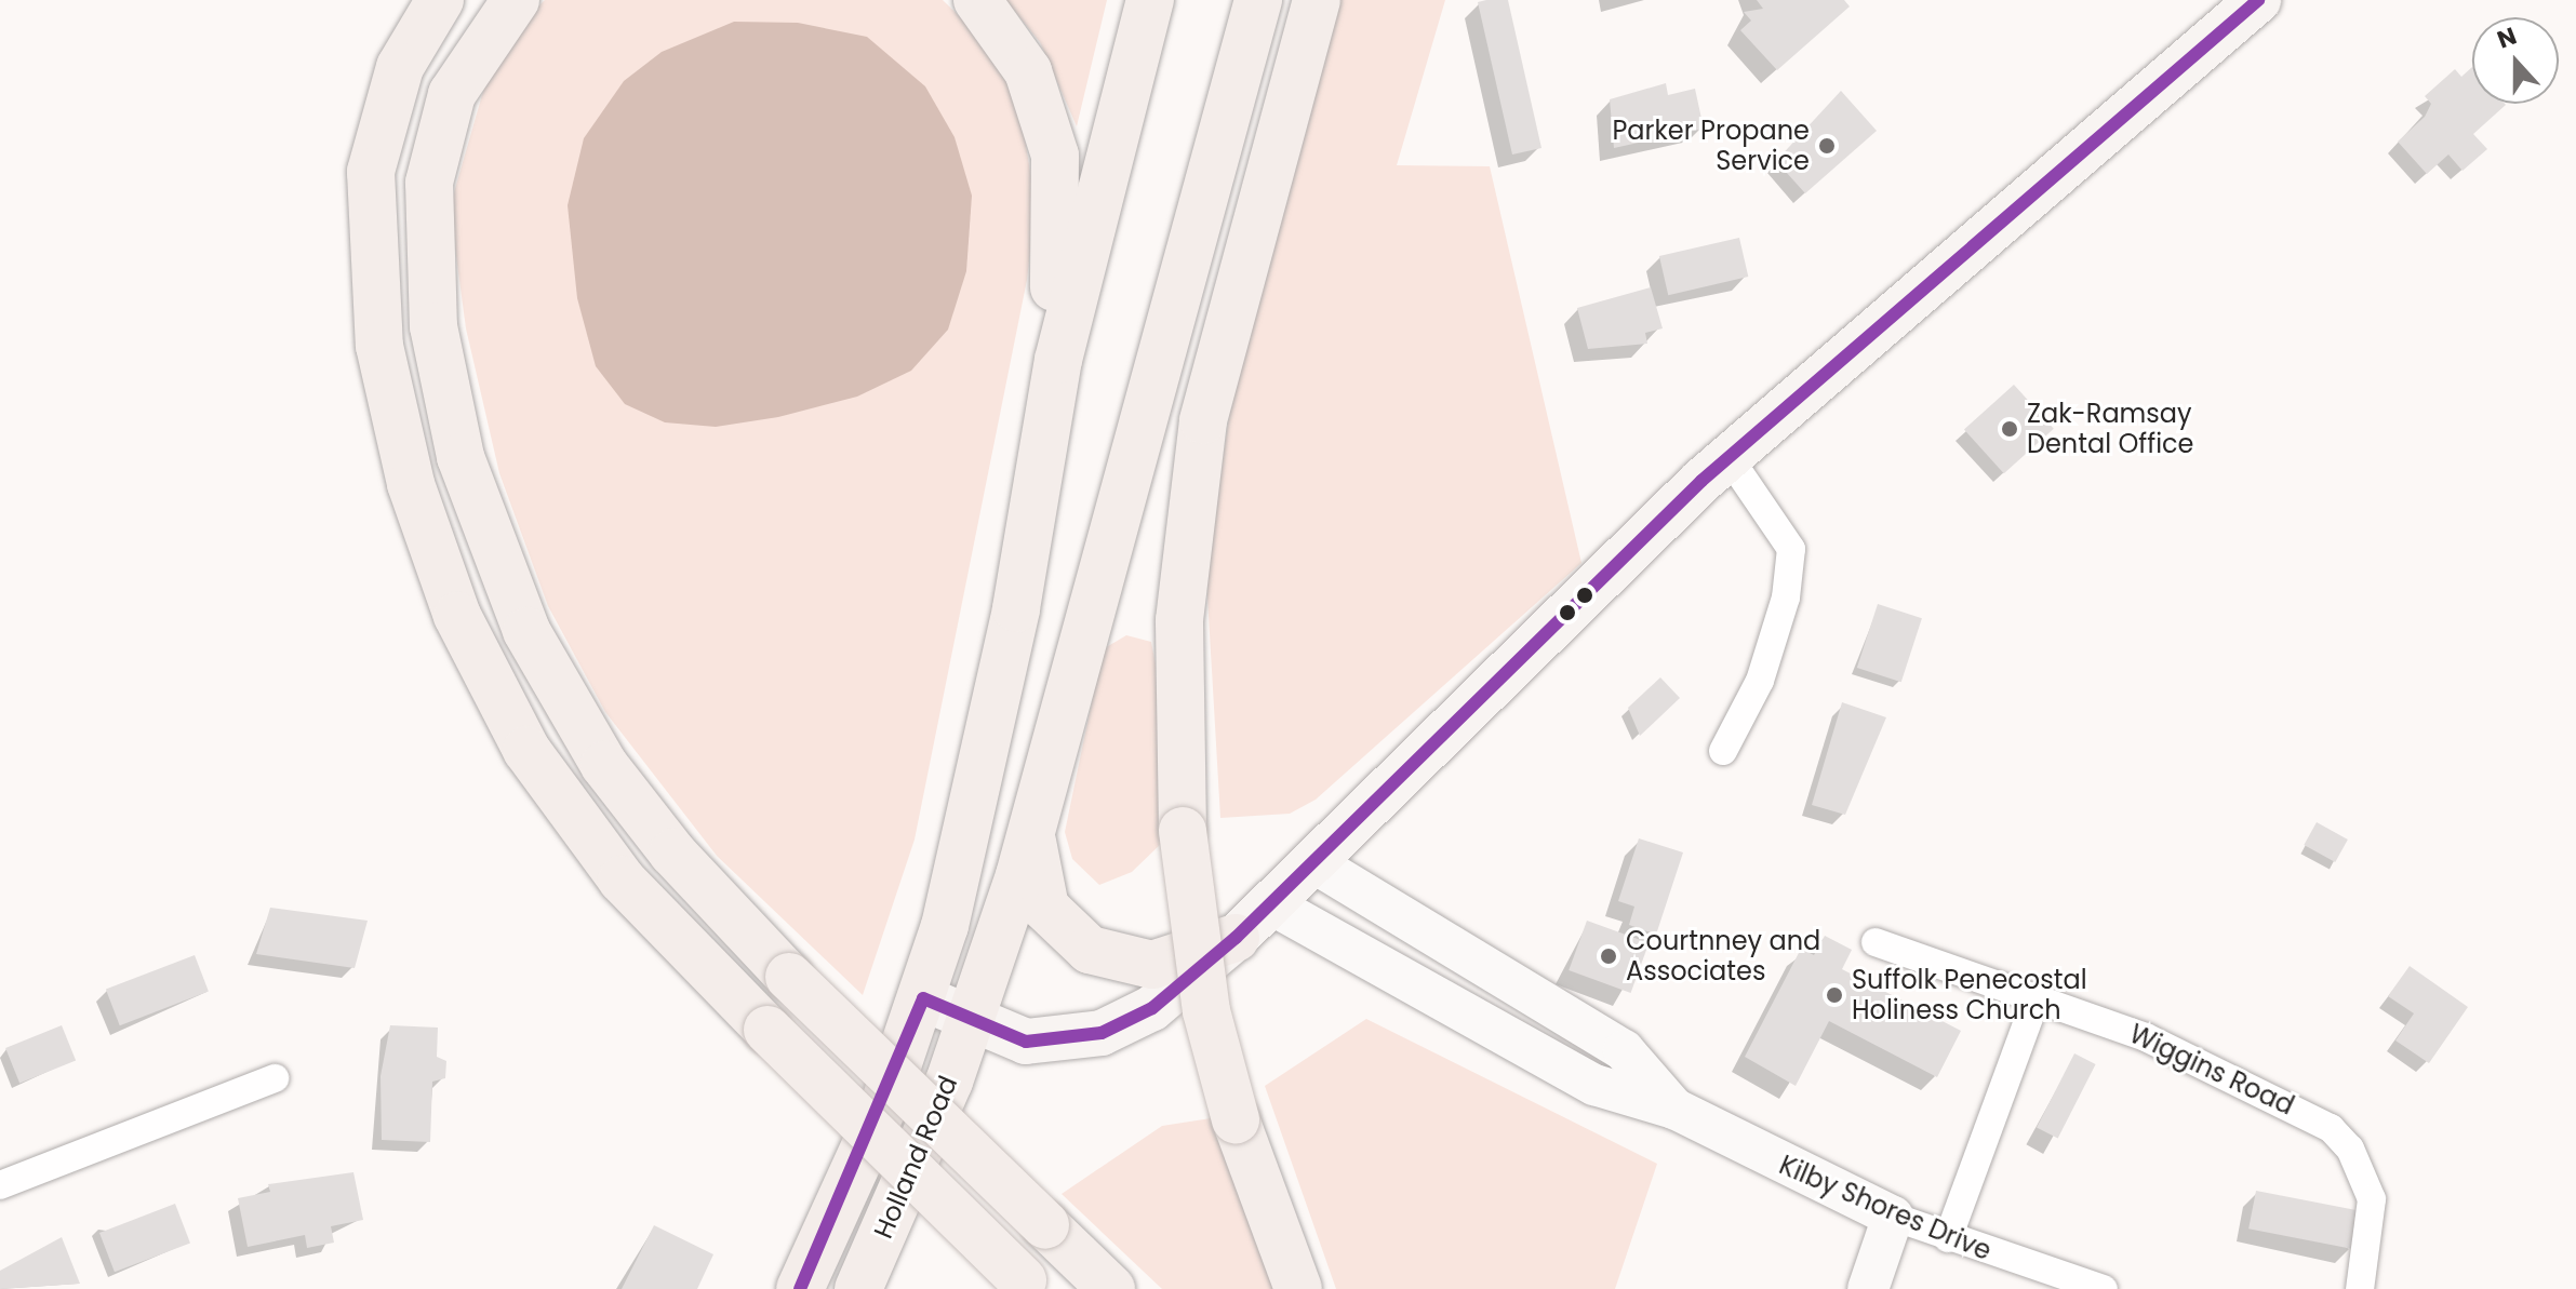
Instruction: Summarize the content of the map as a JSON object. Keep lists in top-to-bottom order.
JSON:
{
  "streets": {
    "highway": ["Holland Road"],
    "street": ["Wiggins Road", "Kilby Shores Drive"]
  },
  "places": [
    "Parker Propane Service",
    "Zak-Ramsay Dental Office",
    "Courtnney and Associates",
    "Suffolk Penecostal Holiness Church"
  ],
  "north": "top"
}
